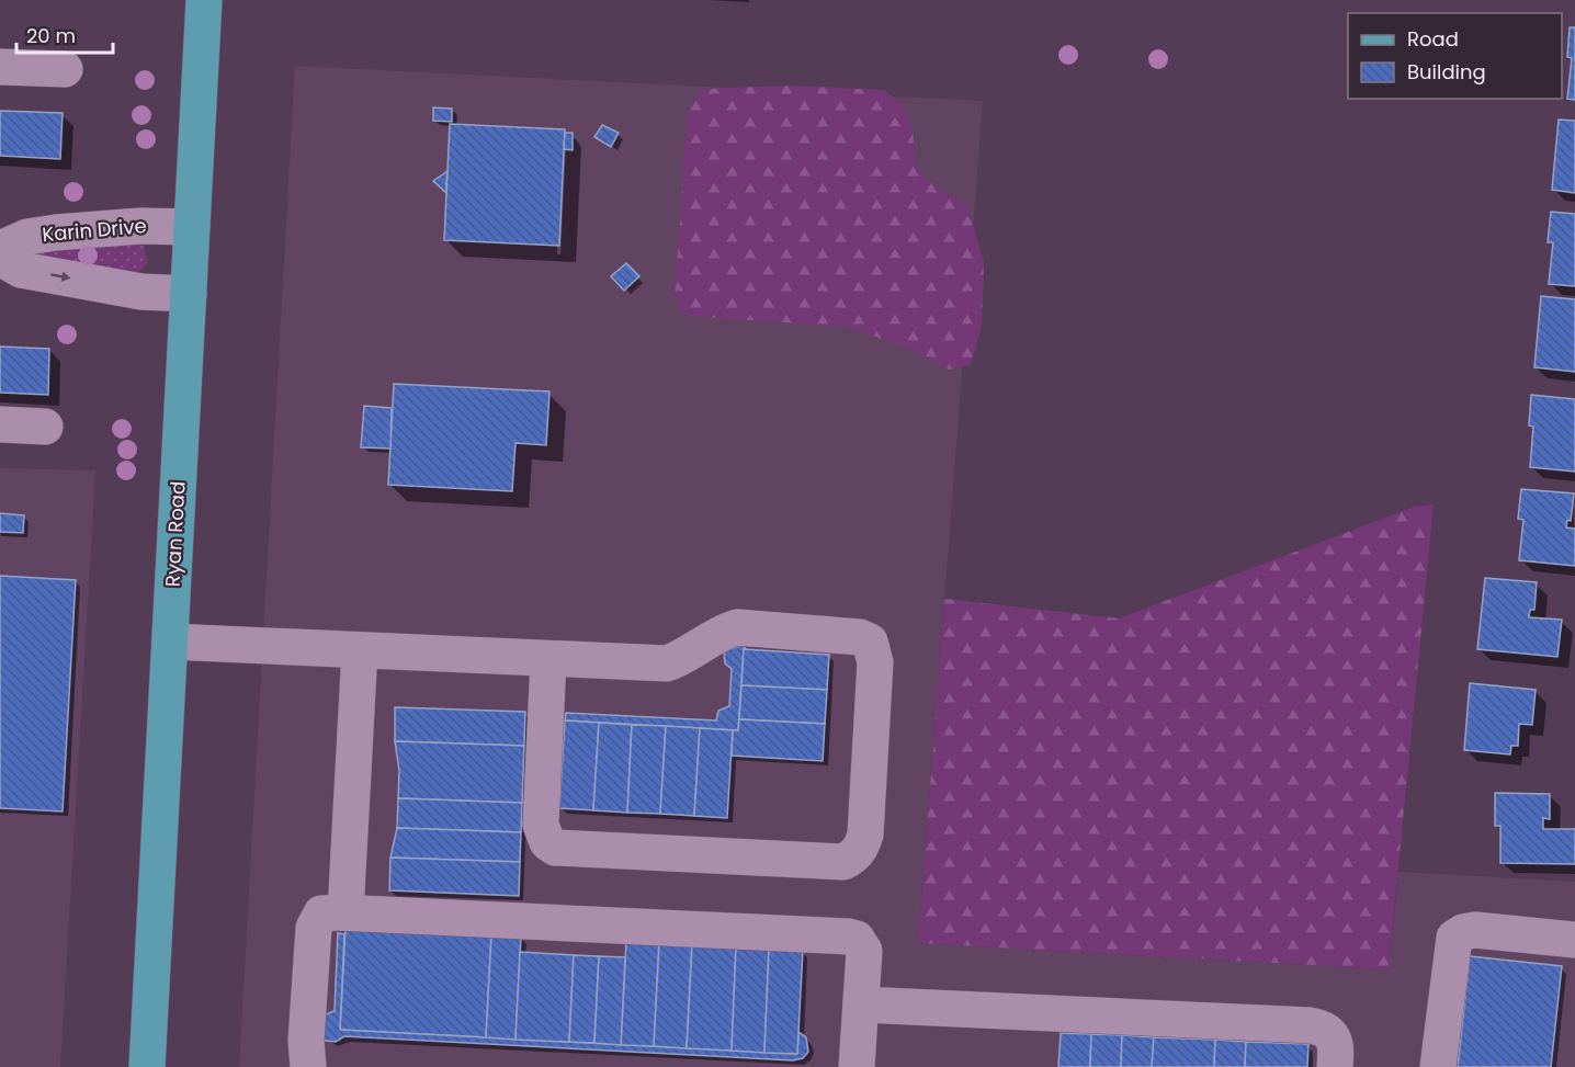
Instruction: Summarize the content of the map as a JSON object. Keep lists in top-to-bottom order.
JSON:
{
  "streets": {
    "main road": ["Ryan Road"],
    "street": ["Karin Drive"]
  },
  "crossings": [
    ["Karin Drive", "Ryan Road"]
  ],
  "legend": ["Road", "Building"],
  "scale_bar": "20 m"
}
